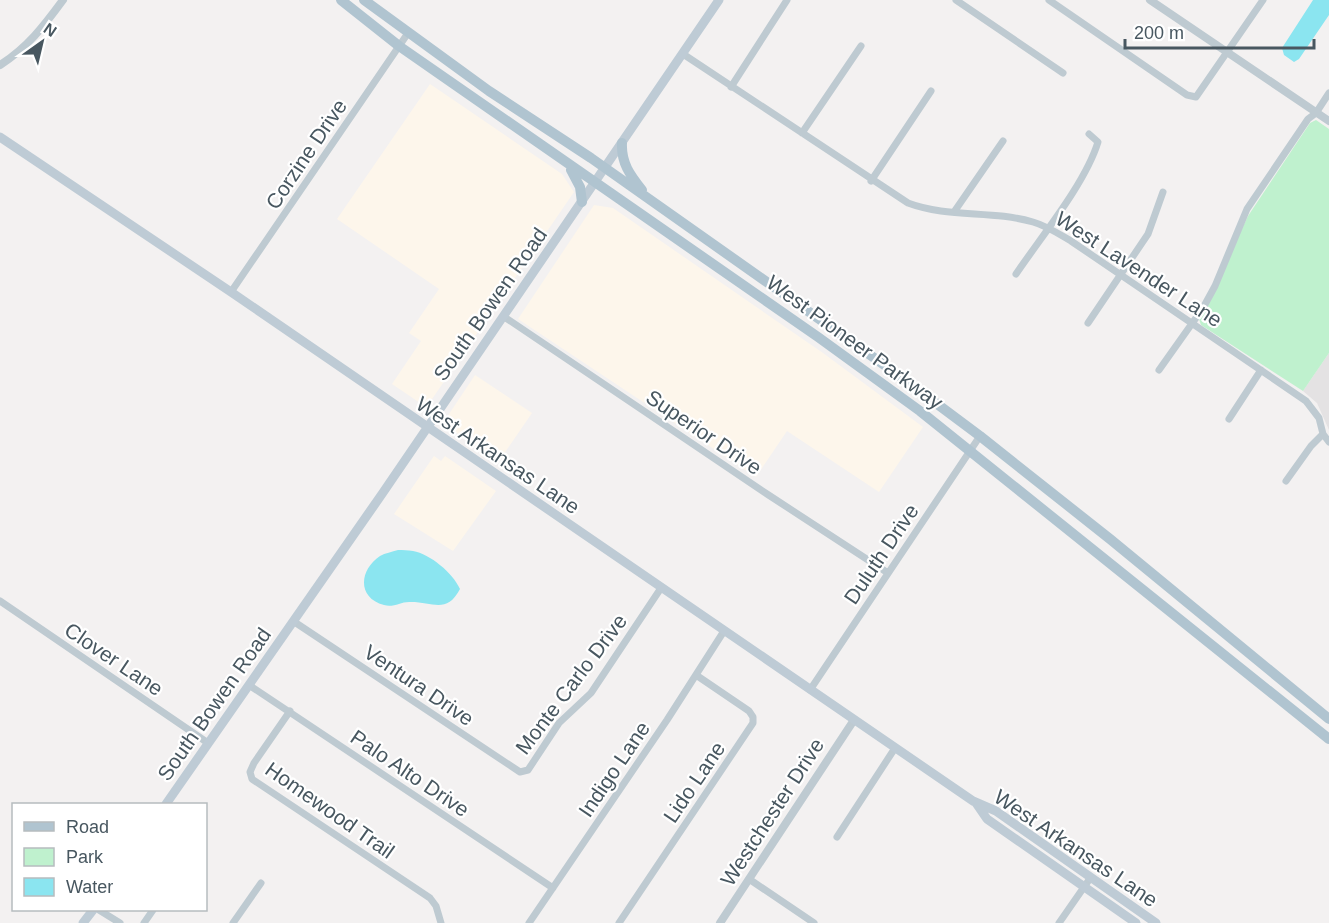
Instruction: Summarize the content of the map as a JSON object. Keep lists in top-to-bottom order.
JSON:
{
  "streets": {
    "main road": ["South Bowen Road", "West Pioneer Parkway", "West Arkansas Lane"],
    "street": [
      "Corzine Drive",
      "West Lavender Lane",
      "Superior Drive",
      "Duluth Drive",
      "Clover Lane",
      "Monte Carlo Drive",
      "Ventura Drive",
      "Indigo Lane",
      "Palo Alto Drive",
      "Lido Lane",
      "Homewood Trail",
      "Westchester Drive"
    ]
  },
  "crossings": [
    ["Corzine Drive", "West Pioneer Parkway"],
    ["Corzine Drive", "West Arkansas Lane"],
    ["West Lavender Lane", "South Bowen Road"],
    ["South Bowen Road", "West Pioneer Parkway"],
    ["South Bowen Road", "Superior Drive"],
    ["South Bowen Road", "West Arkansas Lane"],
    ["South Bowen Road", "Clover Lane"],
    ["South Bowen Road", "Ventura Drive"],
    ["South Bowen Road", "Palo Alto Drive"],
    ["West Pioneer Parkway", "Duluth Drive"],
    ["Superior Drive", "Duluth Drive"],
    ["West Arkansas Lane", "Duluth Drive"],
    ["West Arkansas Lane", "Monte Carlo Drive"],
    ["West Arkansas Lane", "Indigo Lane"],
    ["West Arkansas Lane", "Westchester Drive"],
    ["Monte Carlo Drive", "Ventura Drive"],
    ["Indigo Lane", "Palo Alto Drive"],
    ["Indigo Lane", "Lido Lane"],
    ["Palo Alto Drive", "Homewood Trail"]
  ],
  "legend": ["Road", "Park", "Water"],
  "scale_bar": "200 m",
  "north": "top right"
}
